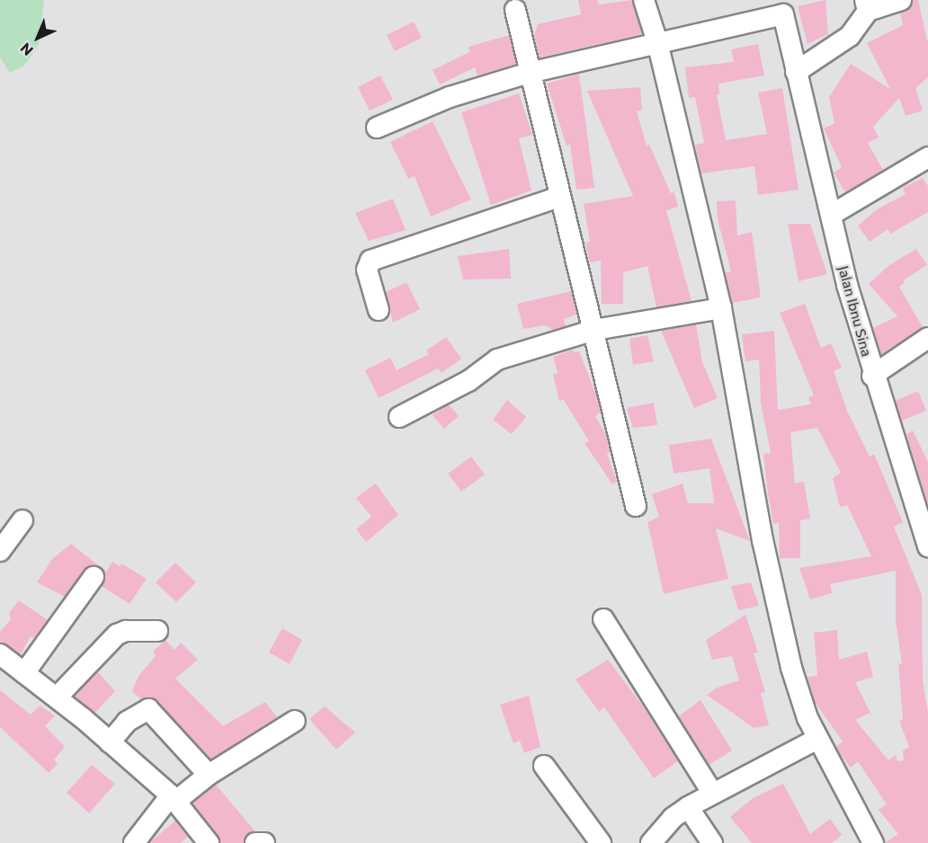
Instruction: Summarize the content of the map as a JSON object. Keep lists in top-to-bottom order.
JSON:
{
  "streets": {
    "street": ["Jalan Ibnu Sina"]
  },
  "north": "bottom left"
}
